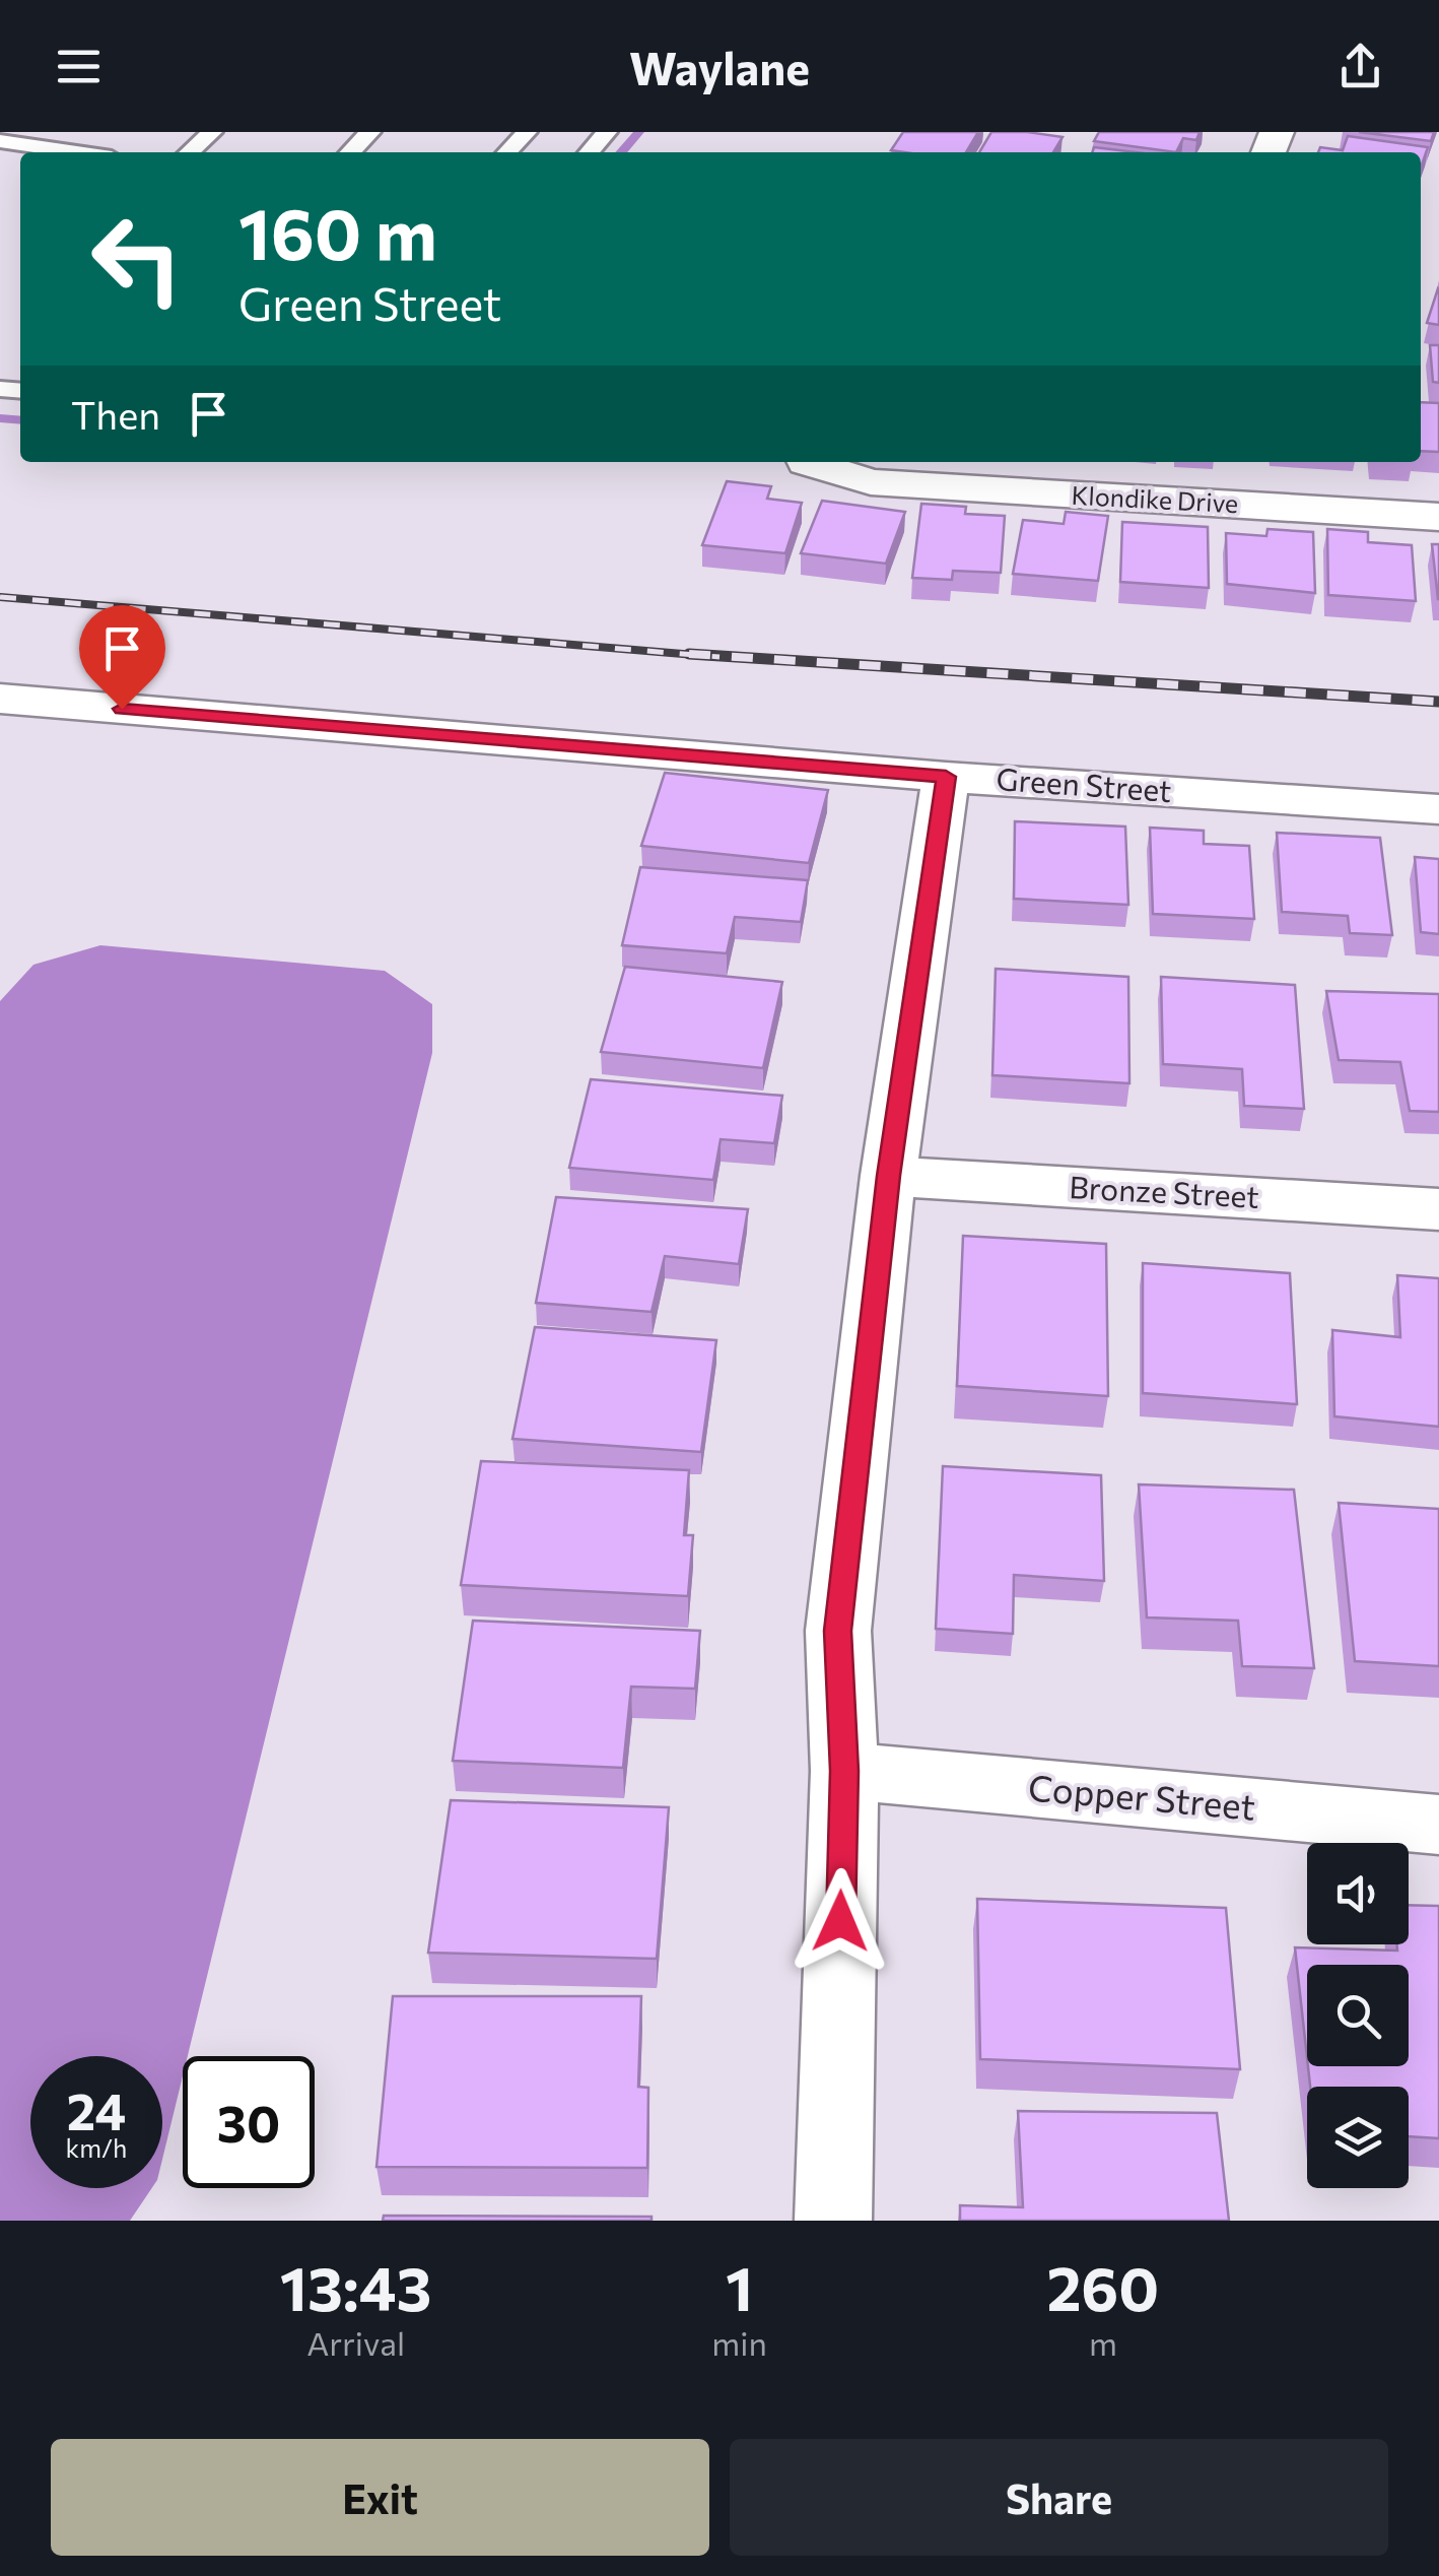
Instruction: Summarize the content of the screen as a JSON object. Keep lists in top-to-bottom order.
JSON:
{
  "streets": {
    "street": [
      "Klondike Drive",
      "Green Street",
      "Bronze Street",
      "Copper Street"
    ]
  },
  "page": {
    "header": "Waylane",
    "turn": ["160 m", "Green Street"],
    "then": "Then",
    "speed": "24 km/h",
    "limit": "30",
    "eta": [
      "13:43",
      "Arrival",
      "1",
      "min",
      "260",
      "m"
    ],
    "buttons": ["Exit", "Share"]
  }
}
